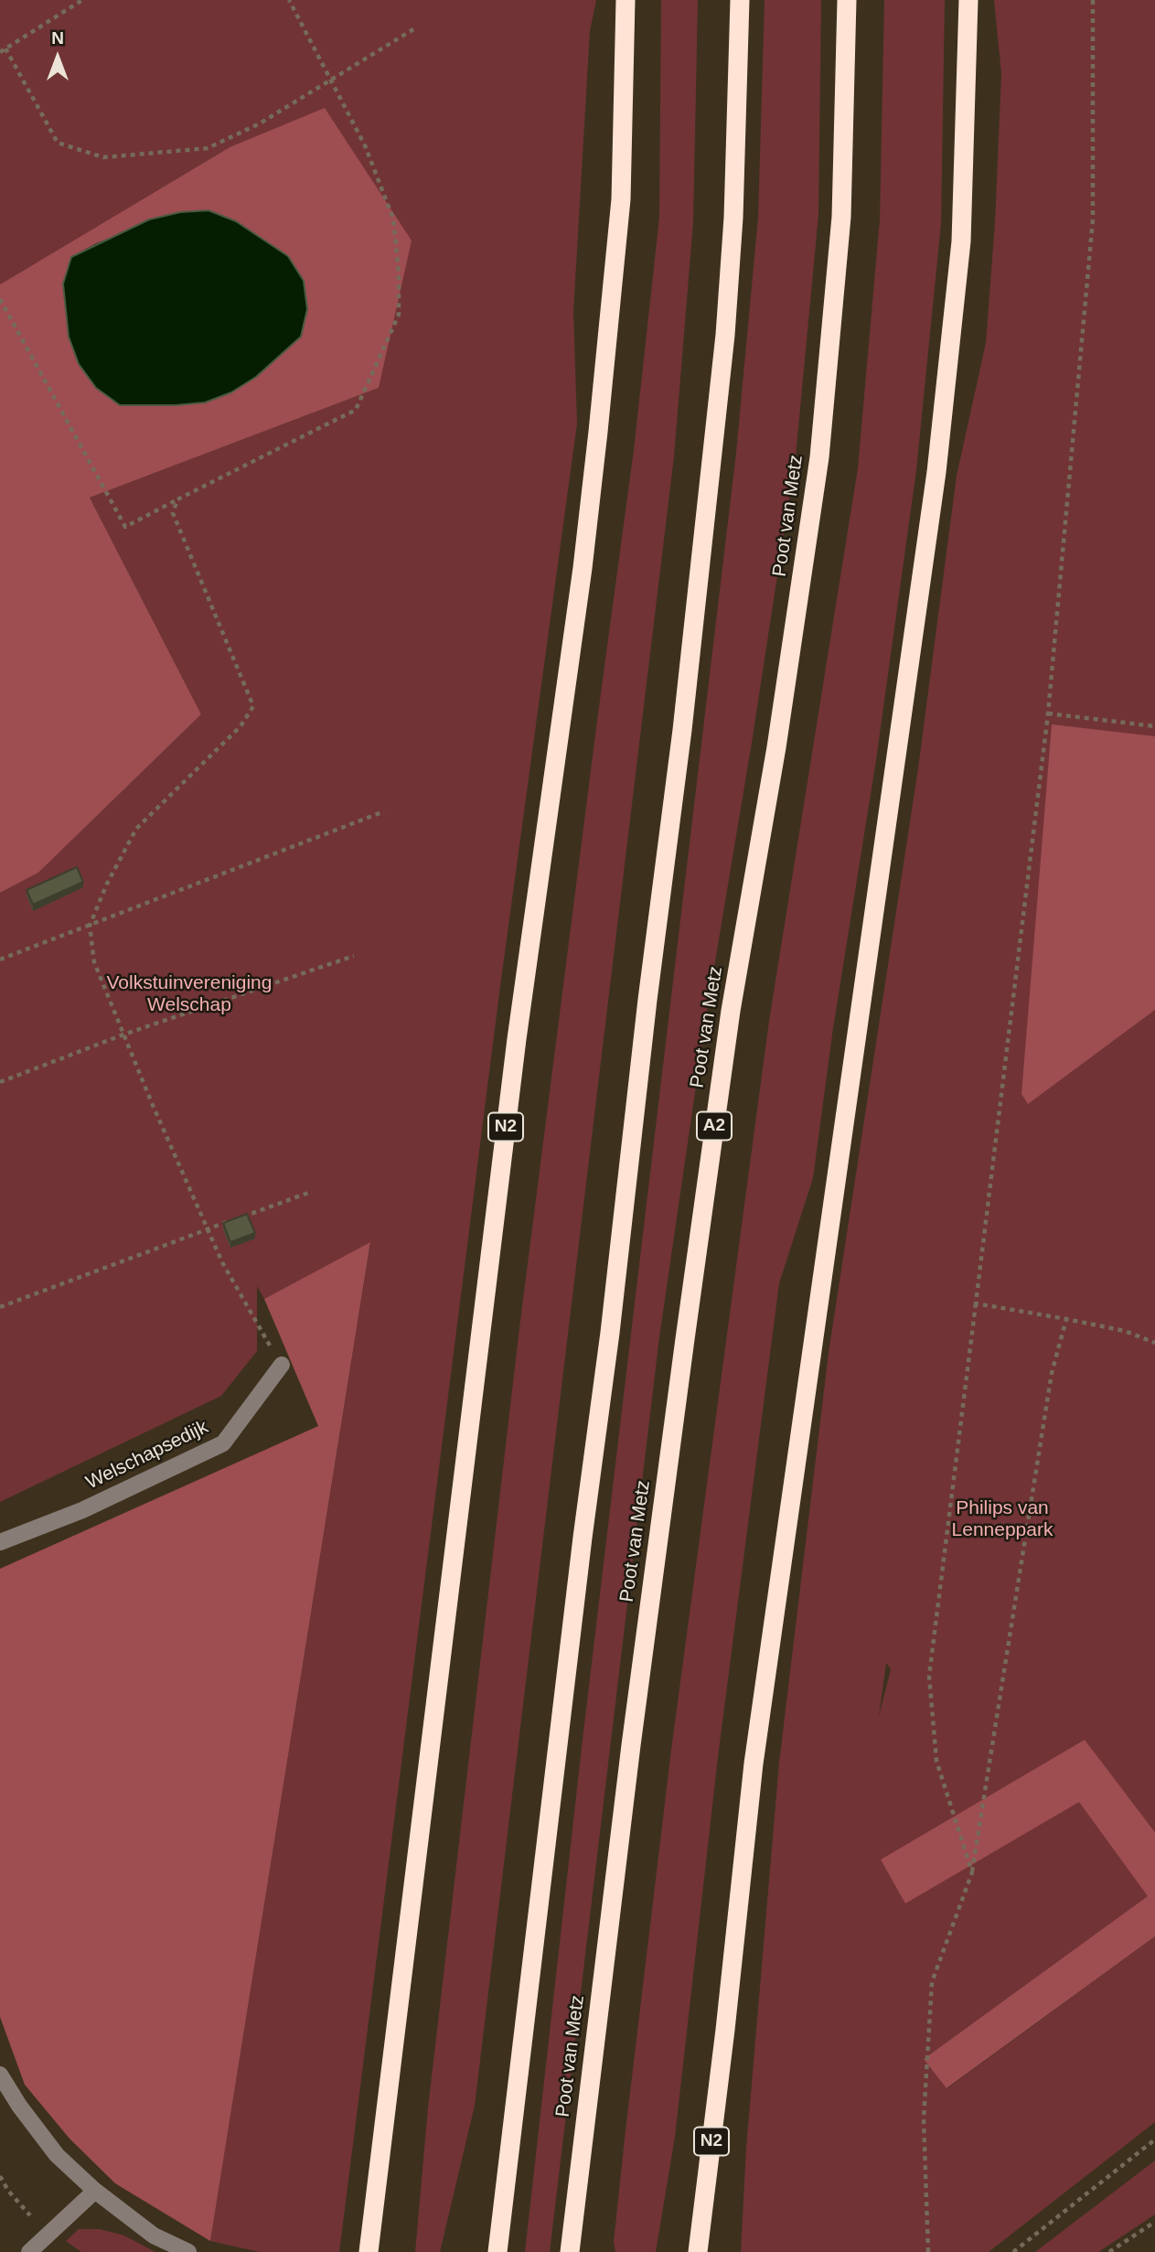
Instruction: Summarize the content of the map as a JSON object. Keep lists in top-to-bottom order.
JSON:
{
  "streets": {
    "highway": ["Poot van Metz", "A2", "N2"],
    "street": ["Welschapsedijk"]
  },
  "parks": ["Volkstuinvereniging Welschap", "Philips van Lenneppark"],
  "north": "top"
}
